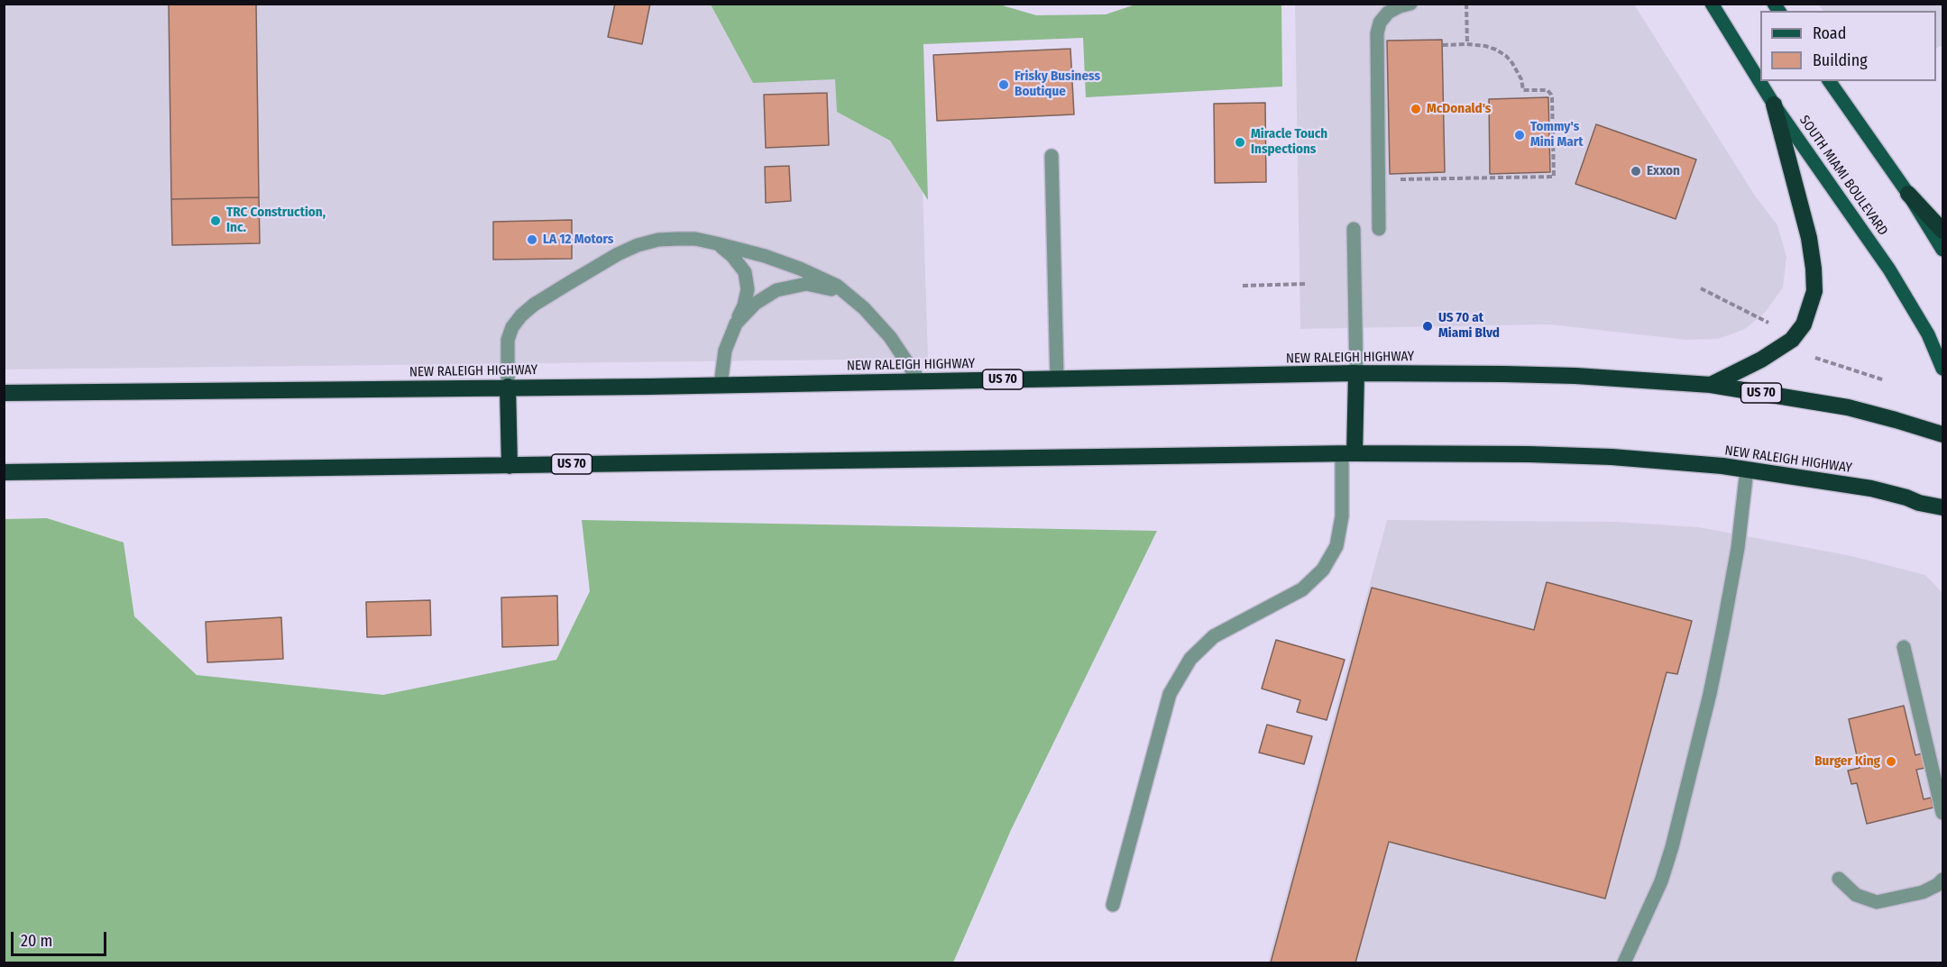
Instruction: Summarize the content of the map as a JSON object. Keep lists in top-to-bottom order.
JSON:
{
  "streets": {
    "highway": ["NEW RALEIGH HIGHWAY", "US 70"],
    "main road": ["SOUTH MIAMI BOULEVARD"]
  },
  "places": [
    "Frisky Business Boutique",
    "McDonald's",
    "Tommy's Mini Mart",
    "Miracle Touch Inspections",
    "Exxon",
    "TRC Construction, Inc.",
    "LA 12 Motors",
    "US 70 at Miami Blvd",
    "Burger King"
  ],
  "legend": ["Road", "Building"],
  "scale_bar": "20 m"
}
